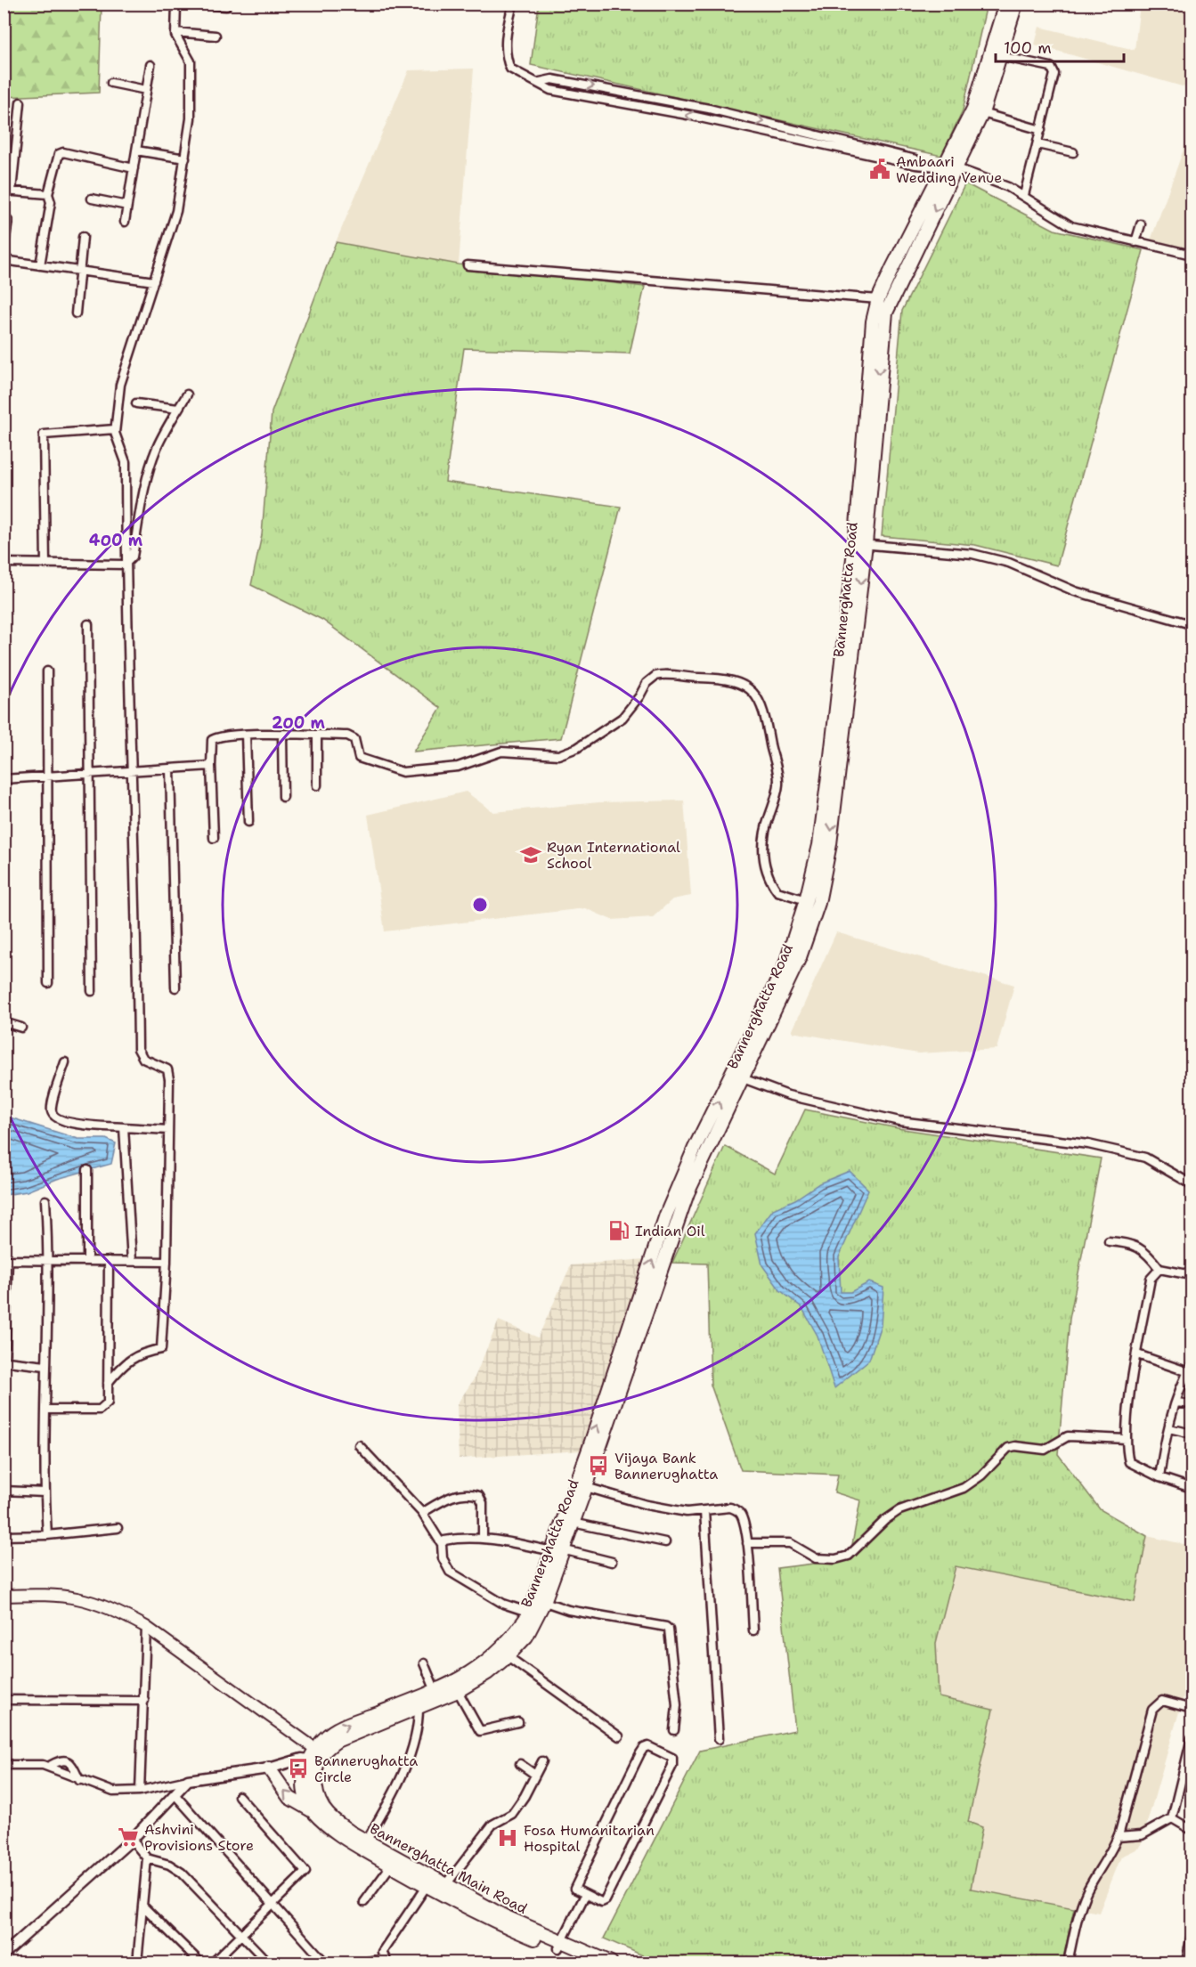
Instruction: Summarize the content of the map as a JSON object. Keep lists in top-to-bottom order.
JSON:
{
  "streets": {
    "main road": ["Bannerghatta Road", "Bannerghatta Main Road"]
  },
  "crossings": [
    ["Bannerghatta Road", "Bannerghatta Main Road"]
  ],
  "places": {
    "public building": ["Ambaari Wedding Venue"],
    "school or university": ["Ryan International School"],
    "fuel station": ["Indian Oil"],
    "bus stop": ["Vijaya Bank Bannerughatta", "Bannerughatta Circle"],
    "supermarket": ["Ashvini Provisions Store"],
    "hospital": ["Fosa Humanitarian Hospital"]
  },
  "scale_bar": "100 m",
  "rings": ["400 m", "200 m"]
}
